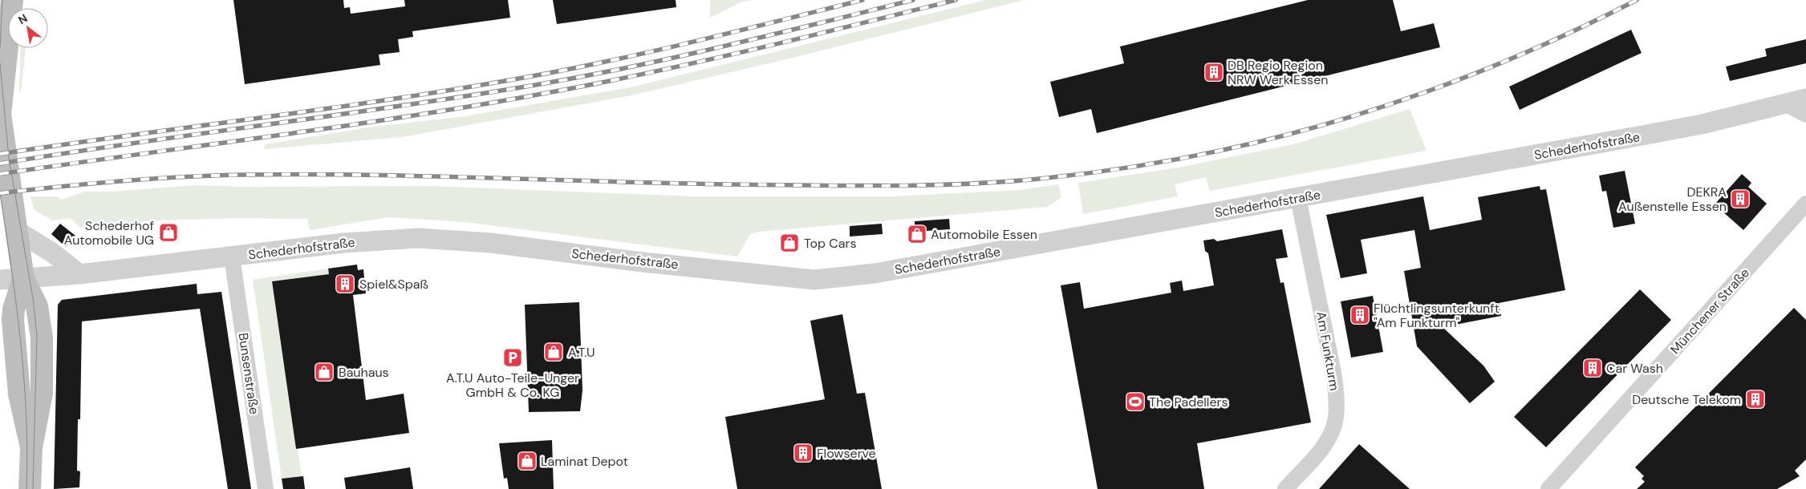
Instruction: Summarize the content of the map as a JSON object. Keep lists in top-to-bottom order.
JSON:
{
  "streets": {
    "street": [
      "Schederhofstraße",
      "Münchener Straße",
      "Am Funkturm",
      "Bunsenstraße"
    ]
  },
  "crossings": [
    ["Schederhofstraße", "Am Funkturm"],
    ["Schederhofstraße", "Bunsenstraße"]
  ],
  "places": {
    "building": [
      "DB Regio Region NRW Werk Essen",
      "DEKRA Außenstelle Essen",
      "Spiel&Spaß",
      "Flüchtlingsunterkunft \"Am Funkturm\"",
      "Car Wash",
      "Deutsche Telekom",
      "Flowserve"
    ],
    "shop": [
      "Schederhof Automobile UG",
      "Automobile Essen",
      "Top Cars",
      "A.T.U",
      "Bauhaus",
      "Laminat Depot"
    ],
    "parking": ["A.T.U Auto-Teile-Unger GmbH & Co. KG"],
    "sports": ["The Padellers"]
  },
  "north": "top left"
}
